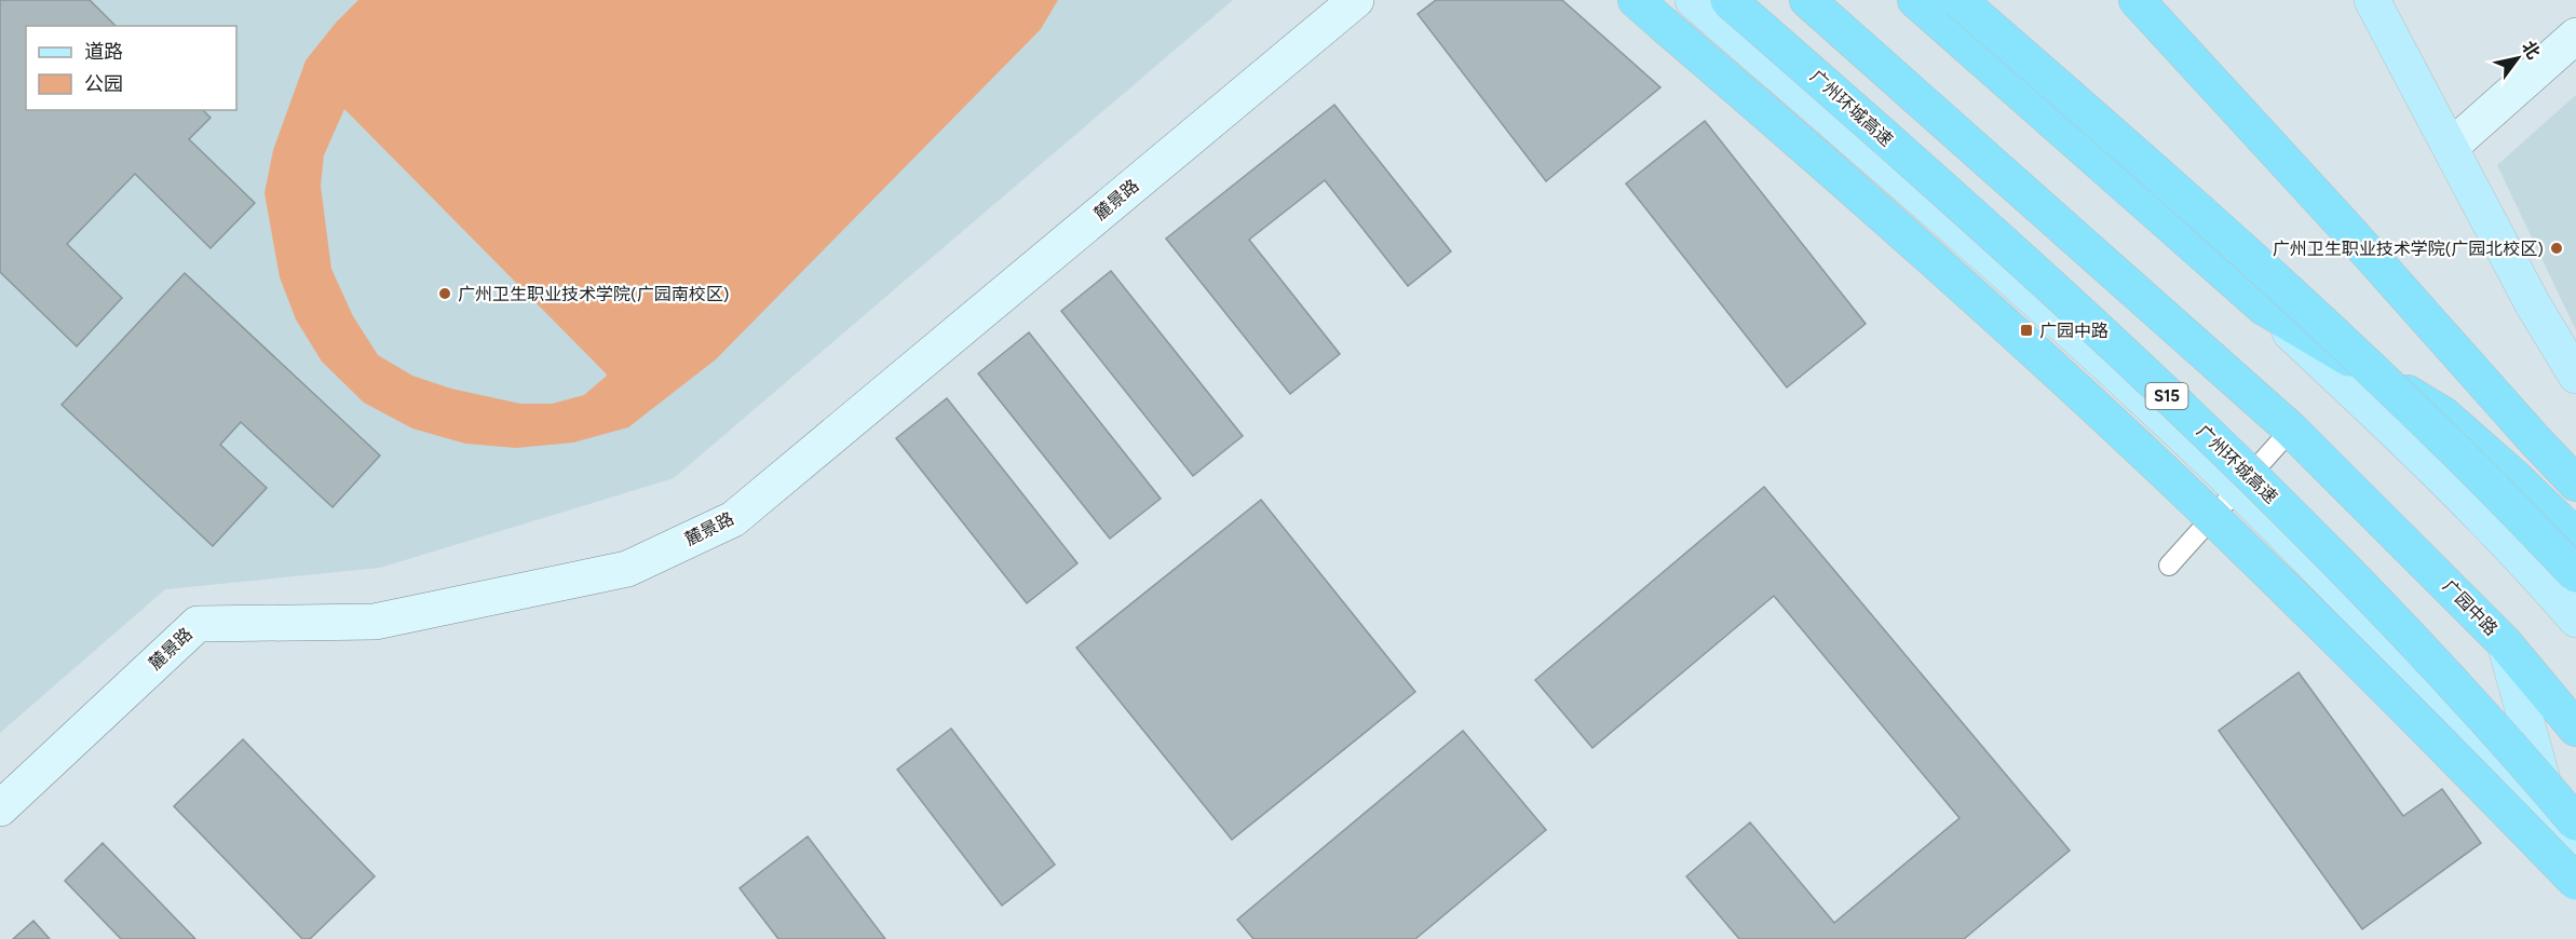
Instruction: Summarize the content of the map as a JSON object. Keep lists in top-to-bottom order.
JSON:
{
  "streets": {
    "highway": ["广州环城高速", "S15", "广园中路"],
    "street": ["麓景路"]
  },
  "places": {
    "other": ["广州卫生职业技术学院(广园北校区)", "广州卫生职业技术学院(广园南校区)"],
    "transit": ["广园中路"]
  },
  "legend": ["道路", "公园"],
  "north": "top right"
}
